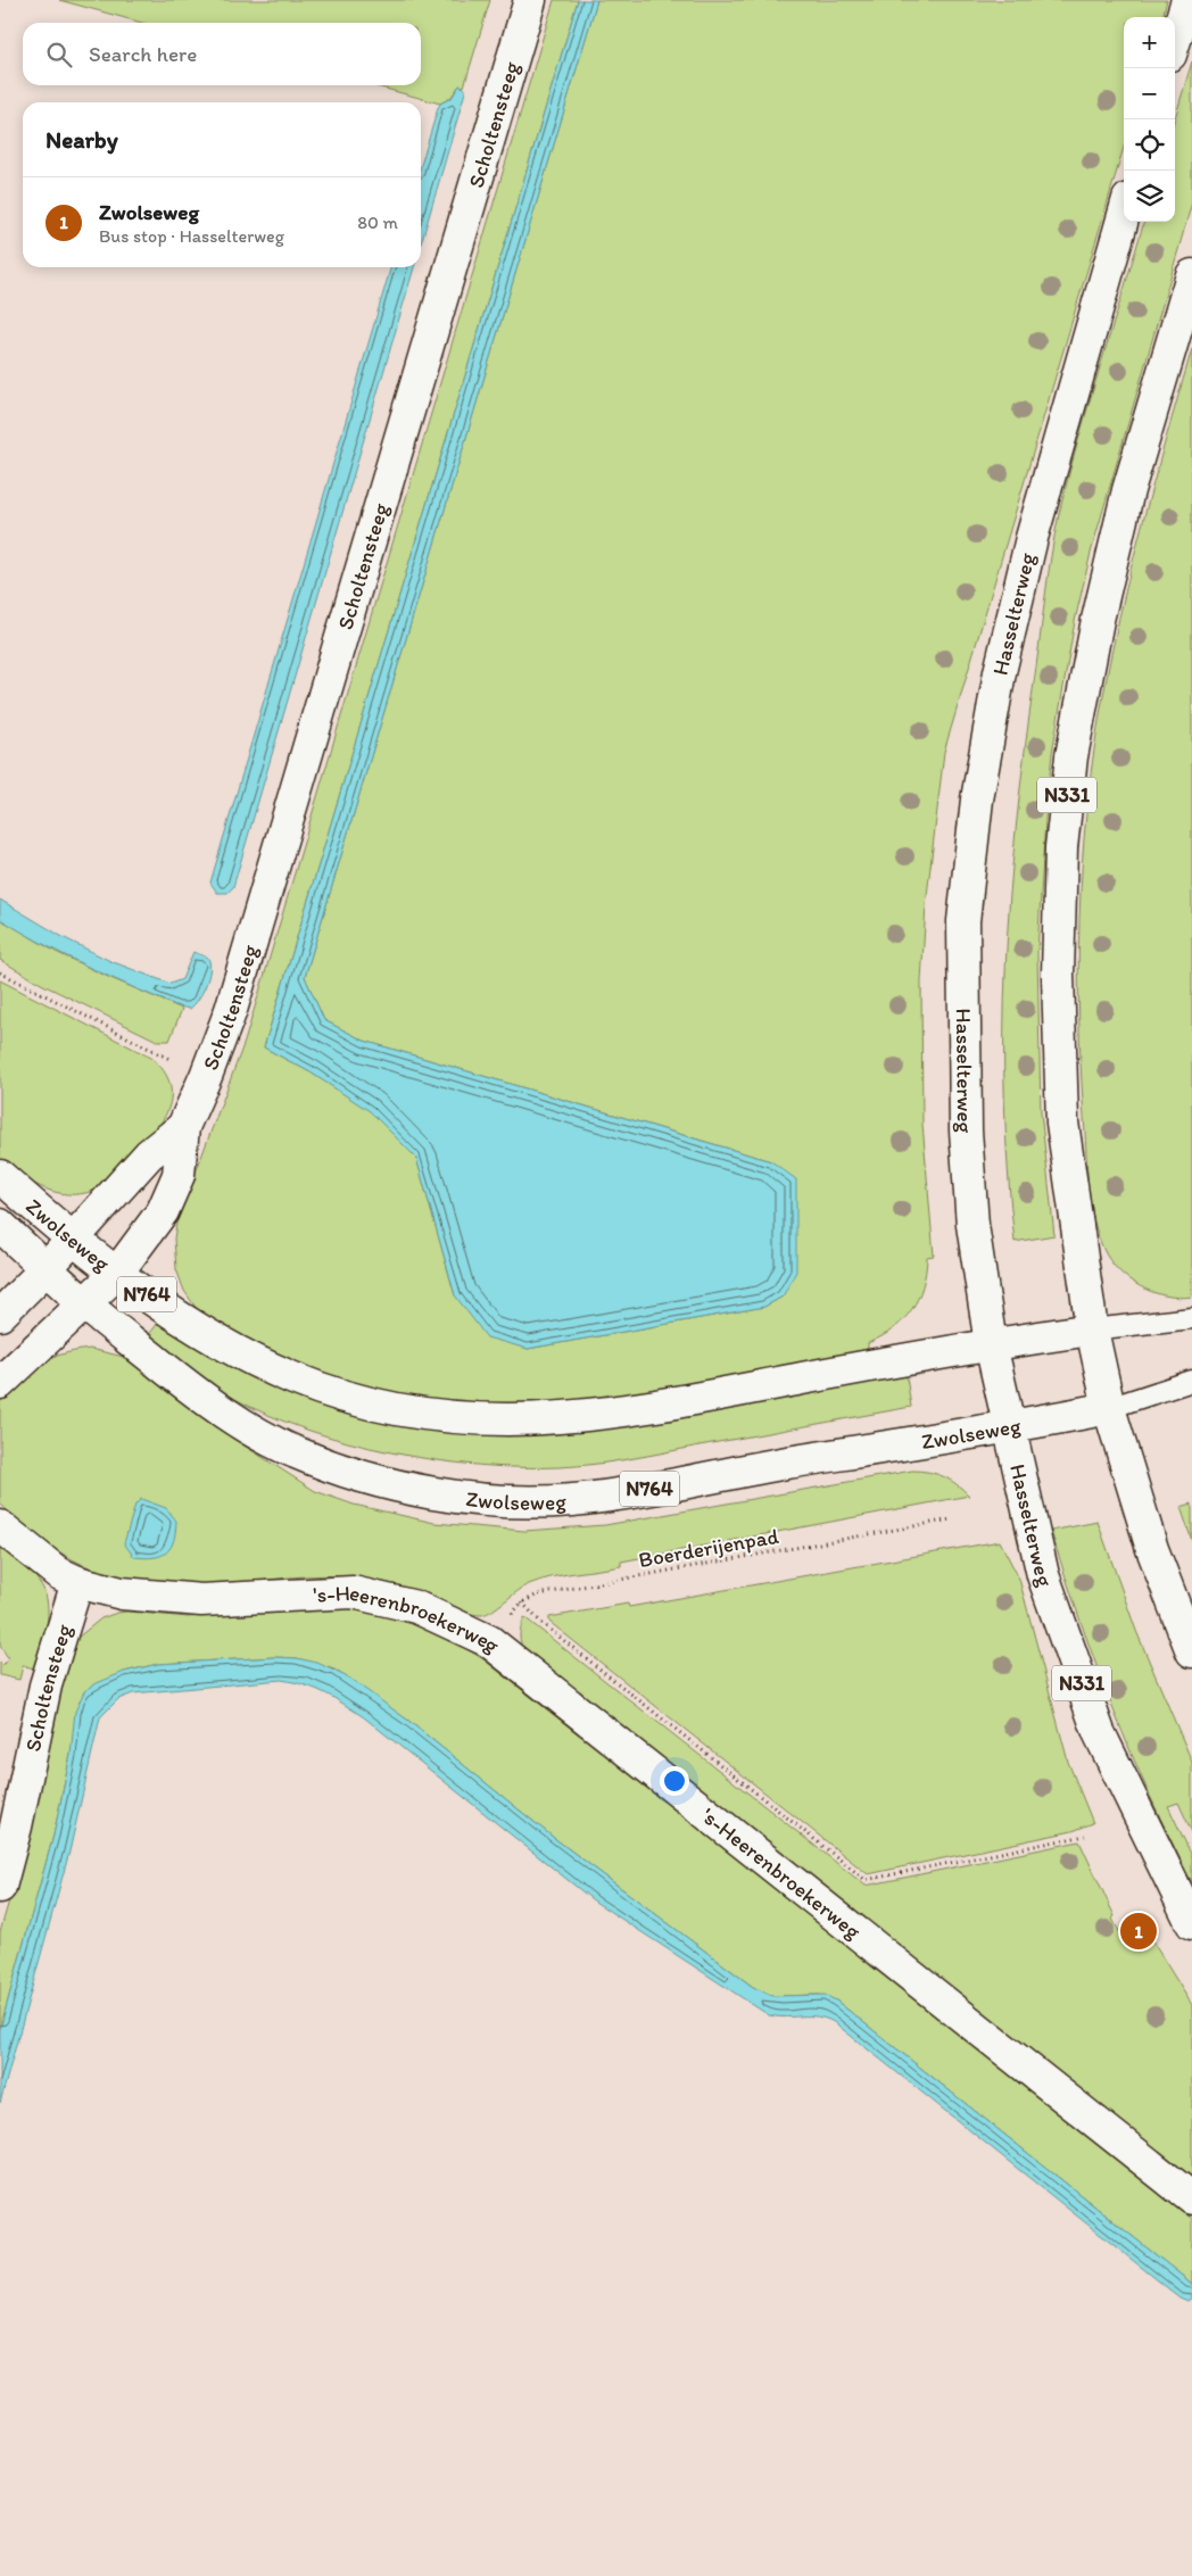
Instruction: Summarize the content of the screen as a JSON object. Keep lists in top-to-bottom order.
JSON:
{
  "streets": {
    "main road": [
      "Scholtensteeg",
      "Hasselterweg",
      "N331",
      "Zwolseweg",
      "N764",
      "'s-Heerenbroekerweg"
    ],
    "path": ["Boerderijenpad"]
  },
  "crossings": [
    ["Scholtensteeg", "Zwolseweg"],
    ["Scholtensteeg", "'s-Heerenbroekerweg"],
    ["Hasselterweg", "Zwolseweg"],
    ["N331", "Zwolseweg"],
    ["Boerderijenpad", "'s-Heerenbroekerweg"]
  ],
  "page": {
    "map_buttons": ["+", "−"],
    "search": "Search here",
    "heading": "Nearby",
    "list": [
      {
        "mark": "1",
        "name": "Zwolseweg",
        "note": "Bus stop · Hasselterweg",
        "value": "80 m"
      }
    ],
    "pins": "1"
  }
}
